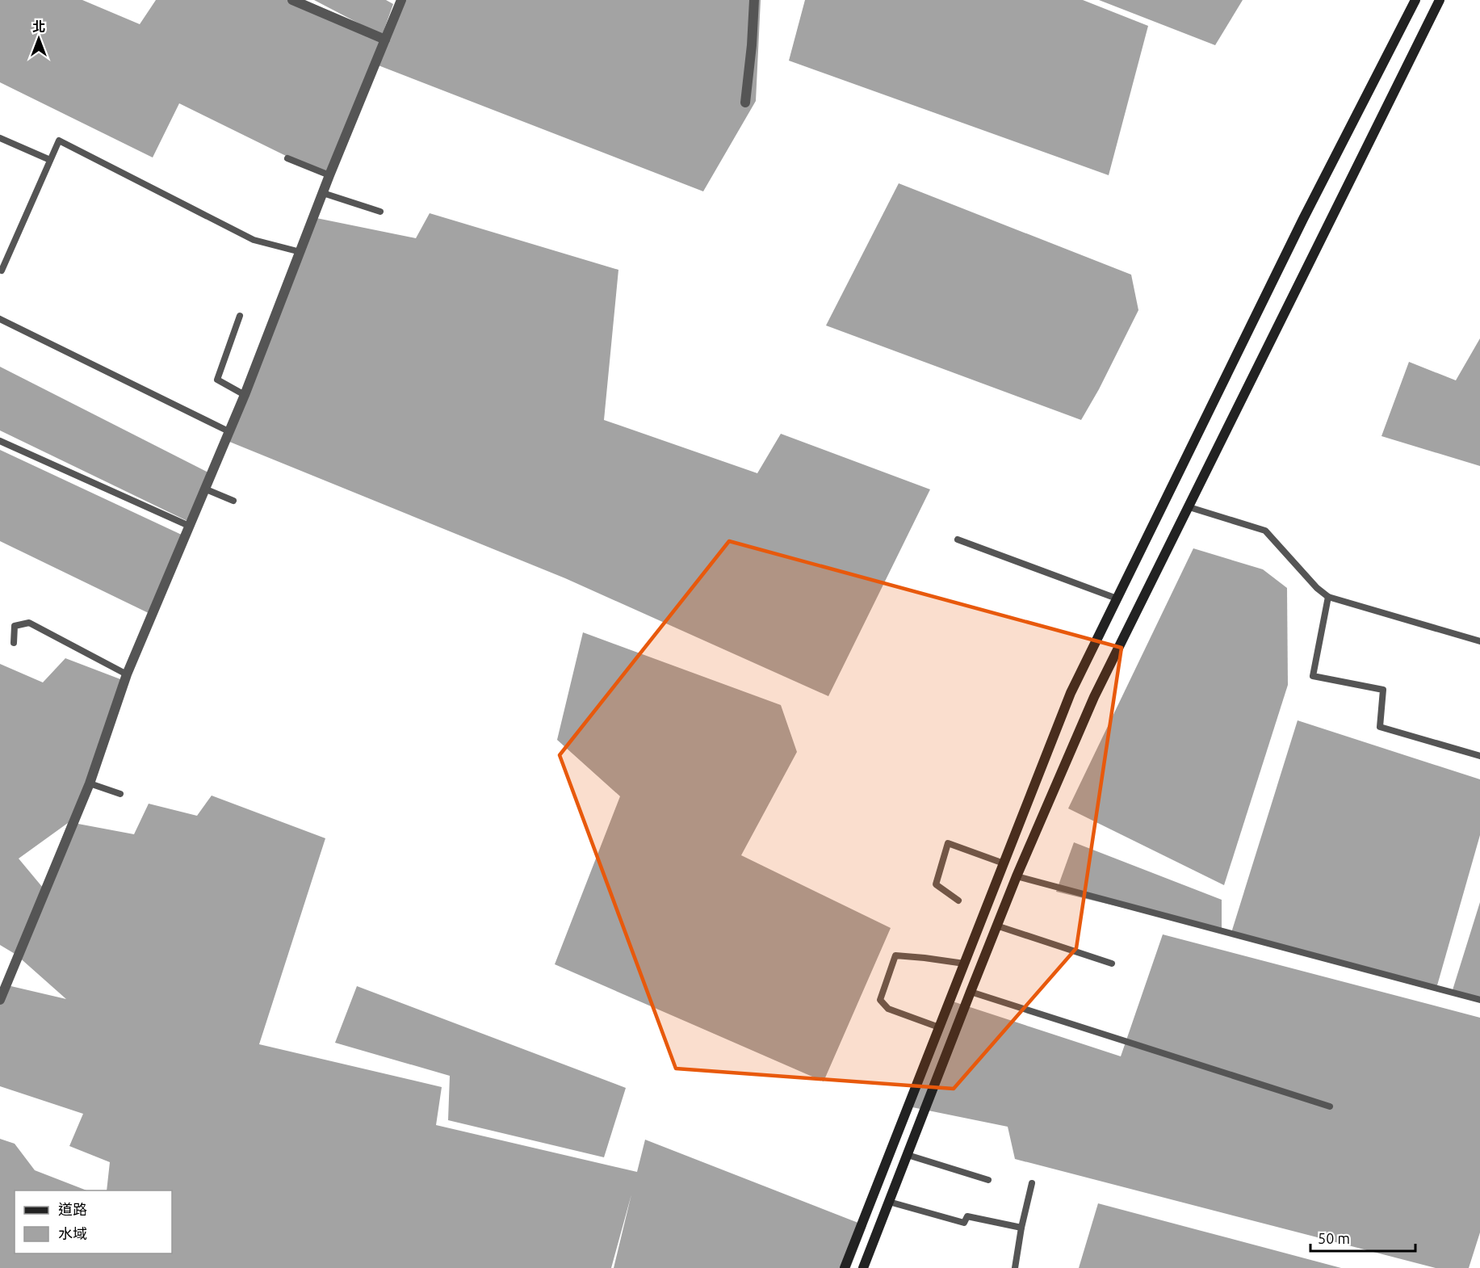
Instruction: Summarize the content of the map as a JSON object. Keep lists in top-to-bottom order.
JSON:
{
  "legend": ["道路", "水域"],
  "scale_bar": "50 m",
  "north": "top"
}
